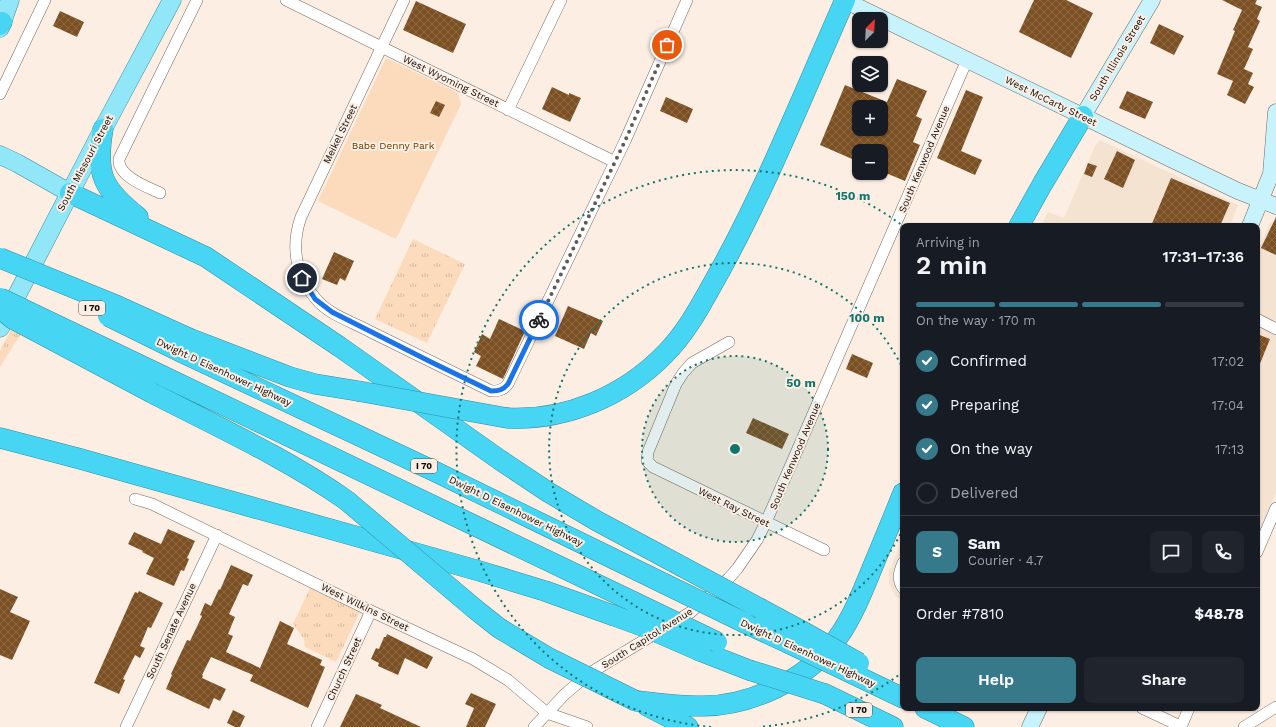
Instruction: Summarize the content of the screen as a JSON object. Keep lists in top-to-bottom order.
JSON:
{
  "streets": {
    "highway": ["I 70", "Dwight D Eisenhower Highway"],
    "main road": ["South Illinois Street", "West McCarty Street", "South Missouri Street"],
    "street": [
      "West Wyoming Street",
      "Meikel Street",
      "South Kenwood Avenue",
      "West Ray Street",
      "West Wilkins Street",
      "South Senate Avenue",
      "South Capitol Avenue",
      "Church Street"
    ]
  },
  "crossings": [
    ["South Illinois Street", "West McCarty Street"],
    ["West Wyoming Street", "Meikel Street"],
    ["West McCarty Street", "South Kenwood Avenue"],
    ["South Kenwood Avenue", "West Ray Street"],
    ["South Kenwood Avenue", "South Capitol Avenue"],
    ["West Ray Street", "South Capitol Avenue"],
    ["West Wilkins Street", "South Senate Avenue"],
    ["West Wilkins Street", "South Capitol Avenue"],
    ["West Wilkins Street", "Church Street"]
  ],
  "parks": ["Babe Denny Park"],
  "north": "top right",
  "page": {
    "map_buttons": ["+", "−"],
    "heading": ["2 min", "Arriving in", "17:31–17:36"],
    "panel": [
      "Sam",
      "Courier · 4.7",
      "Order #7810",
      "$48.78"
    ],
    "bar": "On the way · 170 m",
    "list": [
      ["Confirmed", "17:02"],
      ["Preparing", "17:04"],
      ["On the way", "17:13"],
      "Delivered"
    ],
    "round": "S",
    "buttons": ["Help", "Share"]
  },
  "rings": ["150 m", "100 m", "50 m"]
}
